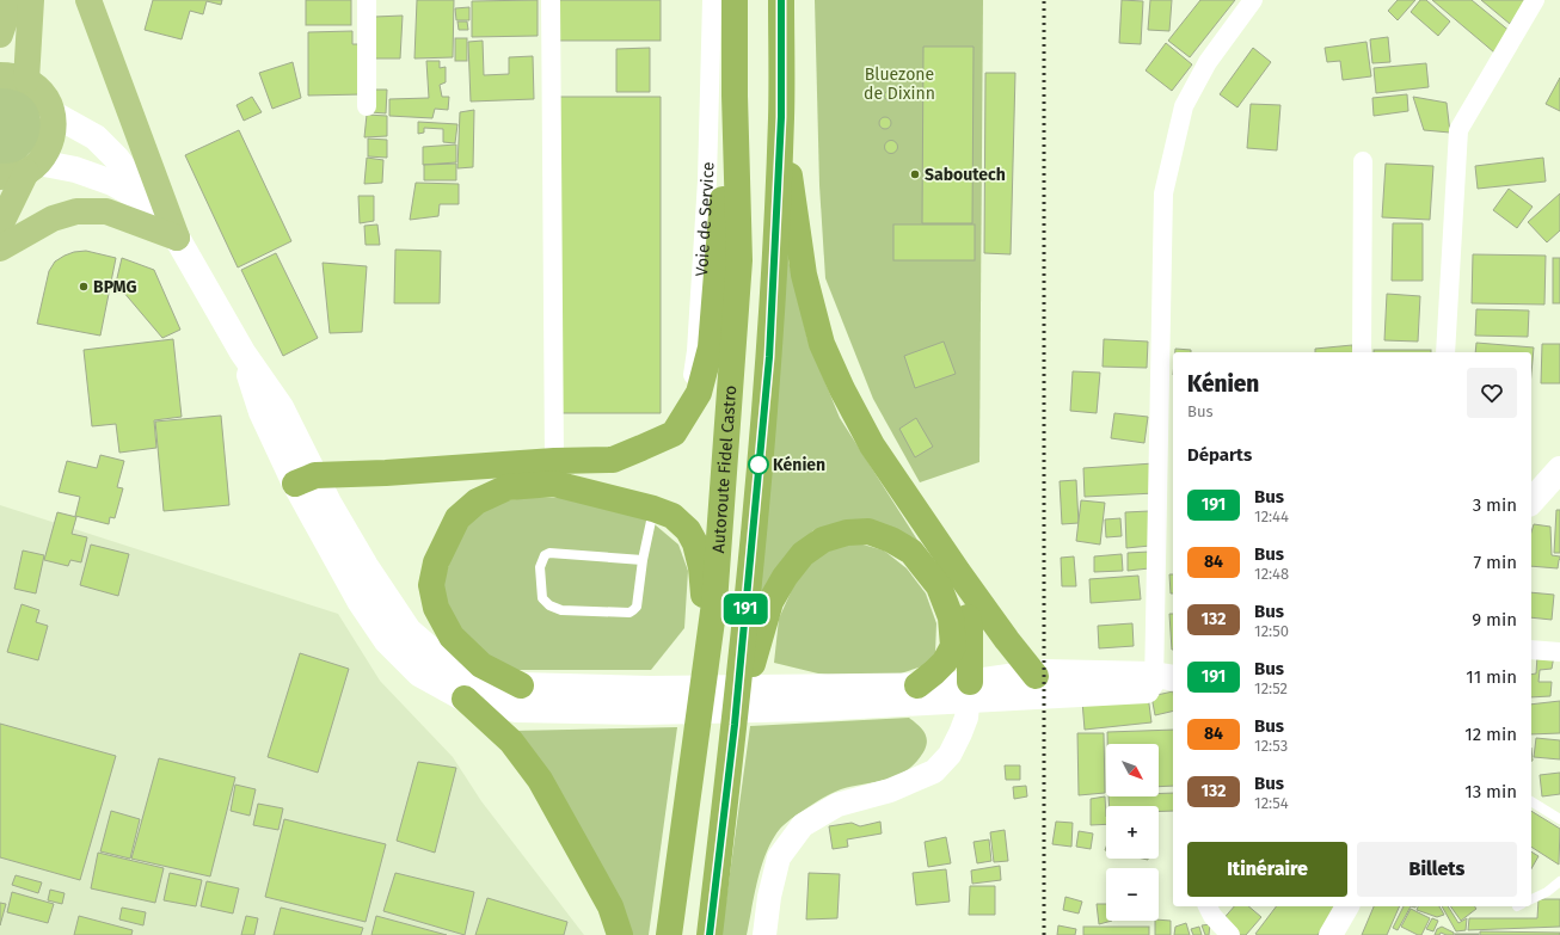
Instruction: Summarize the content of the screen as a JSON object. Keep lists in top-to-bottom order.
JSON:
{
  "streets": {
    "highway": ["Autoroute Fidel Castro"],
    "street": ["Voie de Service"]
  },
  "parks": ["Bluezone de Dixinn"],
  "places": ["Saboutech", "BPMG", "Kénien"],
  "lines": ["bus line 191"],
  "north": "bottom right",
  "page": {
    "on_map": "191",
    "heading": [
      ["Kénien", "Bus"],
      "Départs"
    ],
    "list": [
      {
        "mark": "191",
        "name": "Bus",
        "note": "12:44",
        "value": "3 min"
      },
      {
        "mark": "84",
        "name": "Bus",
        "note": "12:48",
        "value": "7 min"
      },
      {
        "mark": "132",
        "name": "Bus",
        "note": "12:50",
        "value": "9 min"
      },
      {
        "mark": "191",
        "name": "Bus",
        "note": "12:52",
        "value": "11 min"
      },
      {
        "mark": "84",
        "name": "Bus",
        "note": "12:53",
        "value": "12 min"
      },
      {
        "mark": "132",
        "name": "Bus",
        "note": "12:54",
        "value": "13 min"
      }
    ],
    "map_buttons": ["+", "−"],
    "buttons": ["Itinéraire", "Billets"]
  }
}
